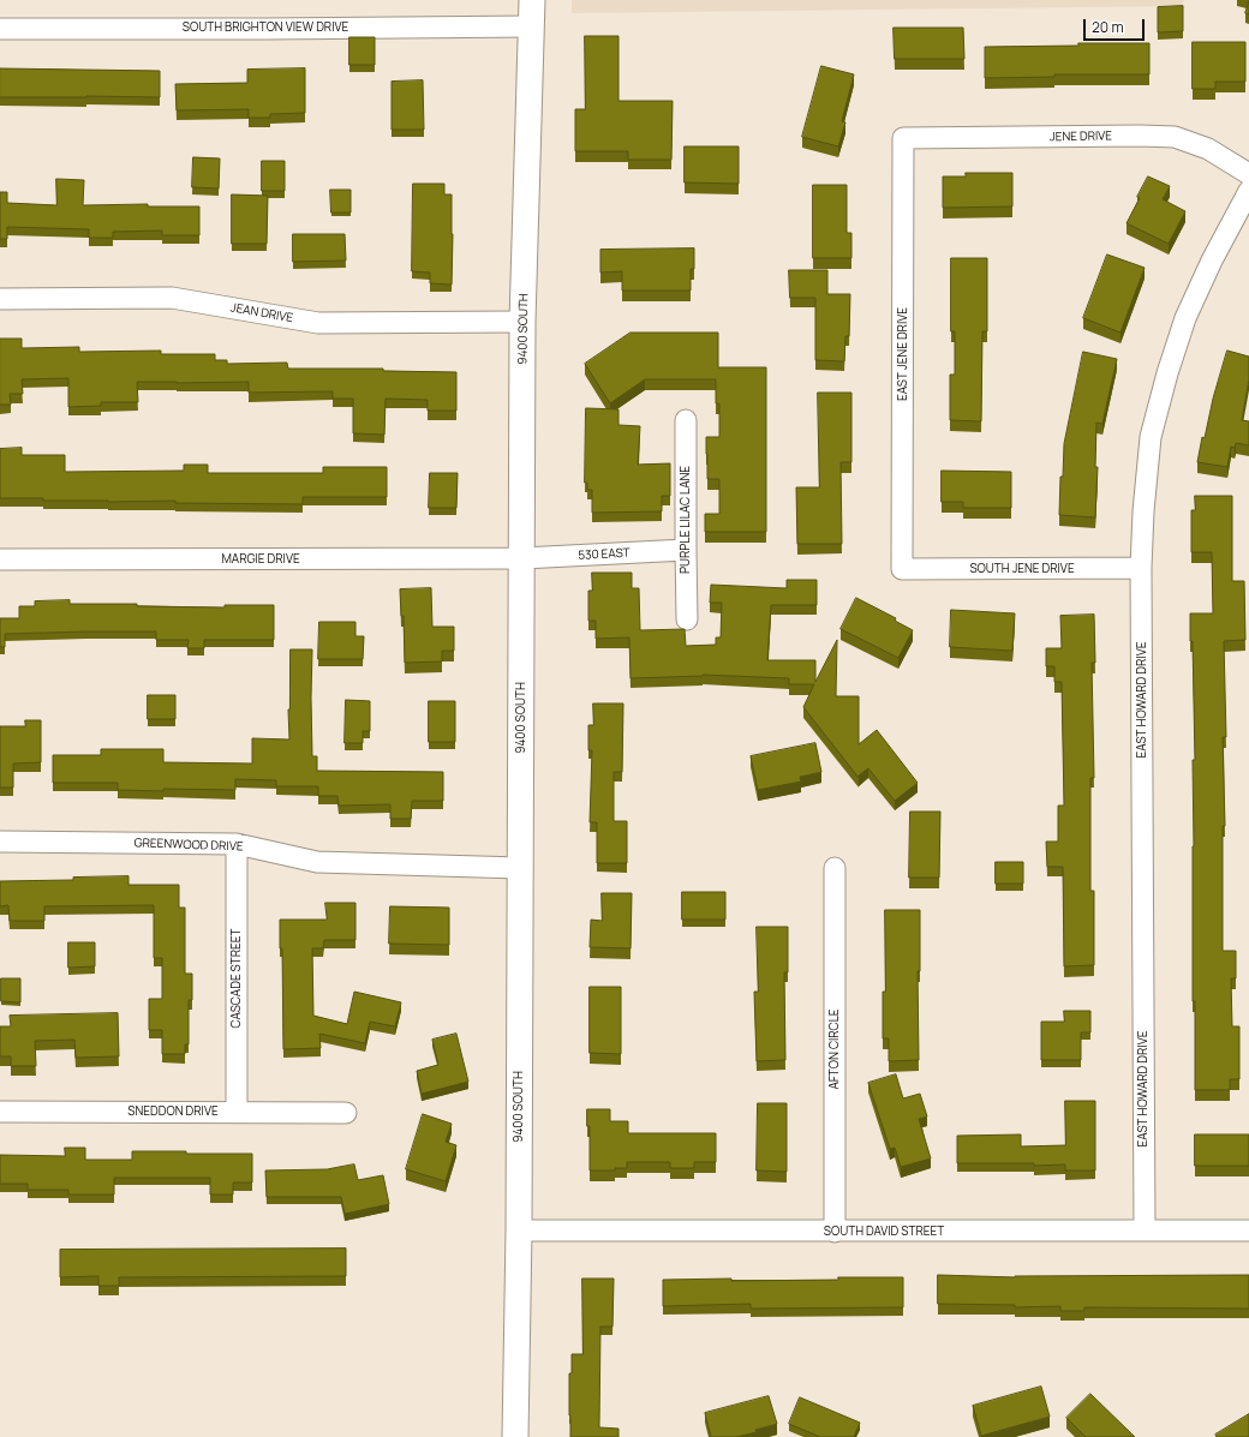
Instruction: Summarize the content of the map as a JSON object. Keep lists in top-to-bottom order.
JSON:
{
  "streets": {
    "street": [
      "SOUTH BRIGHTON VIEW DRIVE",
      "JENE DRIVE",
      "JEAN DRIVE",
      "9400 SOUTH",
      "EAST JENE DRIVE",
      "PURPLE LILAC LANE",
      "530 EAST",
      "MARGIE DRIVE",
      "SOUTH JENE DRIVE",
      "EAST HOWARD DRIVE",
      "GREENWOOD DRIVE",
      "CASCADE STREET",
      "AFTON CIRCLE",
      "SNEDDON DRIVE",
      "SOUTH DAVID STREET"
    ]
  },
  "crossings": [
    ["SOUTH BRIGHTON VIEW DRIVE", "9400 SOUTH"],
    ["JENE DRIVE", "EAST JENE DRIVE"],
    ["JEAN DRIVE", "9400 SOUTH"],
    ["9400 SOUTH", "530 EAST"],
    ["9400 SOUTH", "MARGIE DRIVE"],
    ["9400 SOUTH", "GREENWOOD DRIVE"],
    ["9400 SOUTH", "SOUTH DAVID STREET"],
    ["EAST JENE DRIVE", "SOUTH JENE DRIVE"],
    ["PURPLE LILAC LANE", "530 EAST"],
    ["530 EAST", "MARGIE DRIVE"],
    ["SOUTH JENE DRIVE", "EAST HOWARD DRIVE"],
    ["EAST HOWARD DRIVE", "SOUTH DAVID STREET"],
    ["GREENWOOD DRIVE", "CASCADE STREET"],
    ["CASCADE STREET", "SNEDDON DRIVE"],
    ["AFTON CIRCLE", "SOUTH DAVID STREET"]
  ],
  "scale_bar": "20 m"
}
